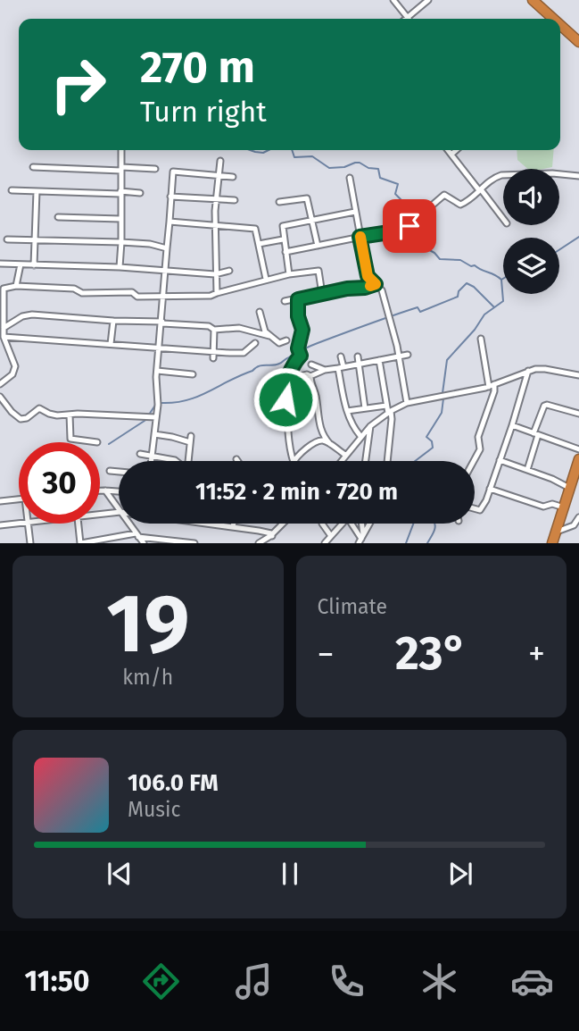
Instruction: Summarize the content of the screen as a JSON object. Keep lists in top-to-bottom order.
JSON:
{
  "page": {
    "turn": ["270 m", "Turn right"],
    "limit": "30",
    "trip": "11:52 · 2 min · 720 m",
    "tile": [
      ["19", "km/h"],
      "Climate"
    ],
    "heat": ["−", "23°", "+"],
    "song": ["106.0 FM", "Music"],
    "tabs": "11:50"
  }
}
